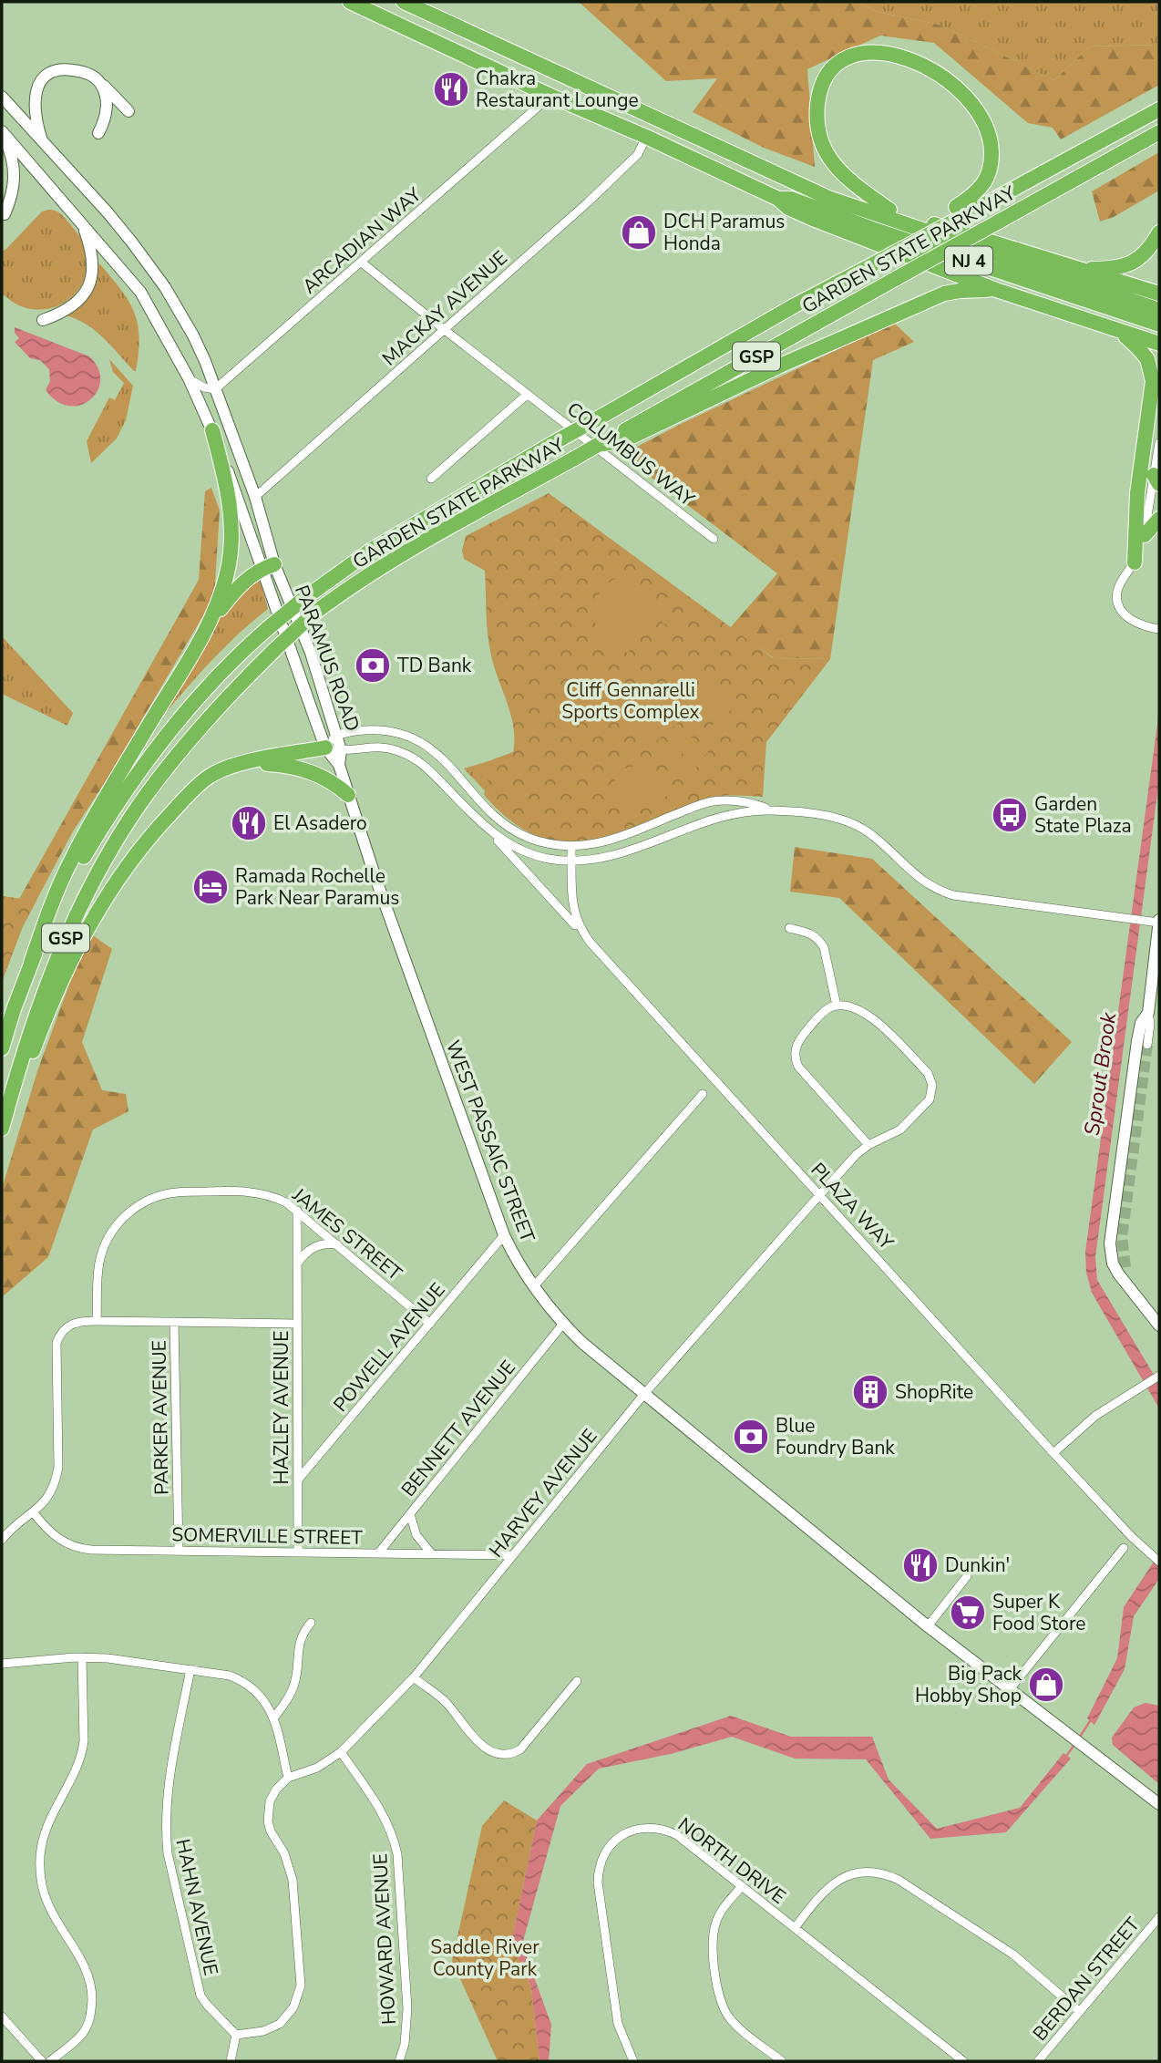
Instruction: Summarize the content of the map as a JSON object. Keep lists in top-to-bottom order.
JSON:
{
  "streets": {
    "highway": ["GARDEN STATE PARKWAY", "NJ 4", "GSP"],
    "main road": ["PARAMUS ROAD", "WEST PASSAIC STREET"],
    "street": [
      "ARCADIAN WAY",
      "MACKAY AVENUE",
      "COLUMBUS WAY",
      "PLAZA WAY",
      "JAMES STREET",
      "POWELL AVENUE",
      "HAZLEY AVENUE",
      "PARKER AVENUE",
      "BENNETT AVENUE",
      "HARVEY AVENUE",
      "SOMERVILLE STREET",
      "NORTH DRIVE",
      "HAHN AVENUE",
      "HOWARD AVENUE",
      "BERDAN STREET"
    ]
  },
  "crossings": [
    ["ARCADIAN WAY", "NJ 4"],
    ["ARCADIAN WAY", "COLUMBUS WAY"],
    ["NJ 4", "MACKAY AVENUE"],
    ["MACKAY AVENUE", "COLUMBUS WAY"],
    ["PARAMUS ROAD", "WEST PASSAIC STREET"],
    ["WEST PASSAIC STREET", "POWELL AVENUE"],
    ["WEST PASSAIC STREET", "BENNETT AVENUE"],
    ["WEST PASSAIC STREET", "HARVEY AVENUE"],
    ["PLAZA WAY", "HARVEY AVENUE"],
    ["JAMES STREET", "POWELL AVENUE"],
    ["JAMES STREET", "HAZLEY AVENUE"],
    ["POWELL AVENUE", "HAZLEY AVENUE"],
    ["HAZLEY AVENUE", "SOMERVILLE STREET"],
    ["PARKER AVENUE", "SOMERVILLE STREET"],
    ["BENNETT AVENUE", "SOMERVILLE STREET"],
    ["HARVEY AVENUE", "SOMERVILLE STREET"],
    ["HARVEY AVENUE", "HOWARD AVENUE"]
  ],
  "water": ["Sprout Brook"],
  "parks": ["Cliff Gennarelli Sports Complex", "Saddle River County Park"],
  "places": {
    "restaurant": ["Chakra Restaurant Lounge", "El Asadero", "Dunkin'"],
    "shop": ["DCH Paramus Honda", "Big Pack Hobby Shop"],
    "bank": ["TD Bank", "Blue Foundry Bank"],
    "bus stop": ["Garden State Plaza"],
    "hotel": ["Ramada Rochelle Park Near Paramus"],
    "building": ["ShopRite"],
    "supermarket": ["Super K Food Store"]
  }
}
